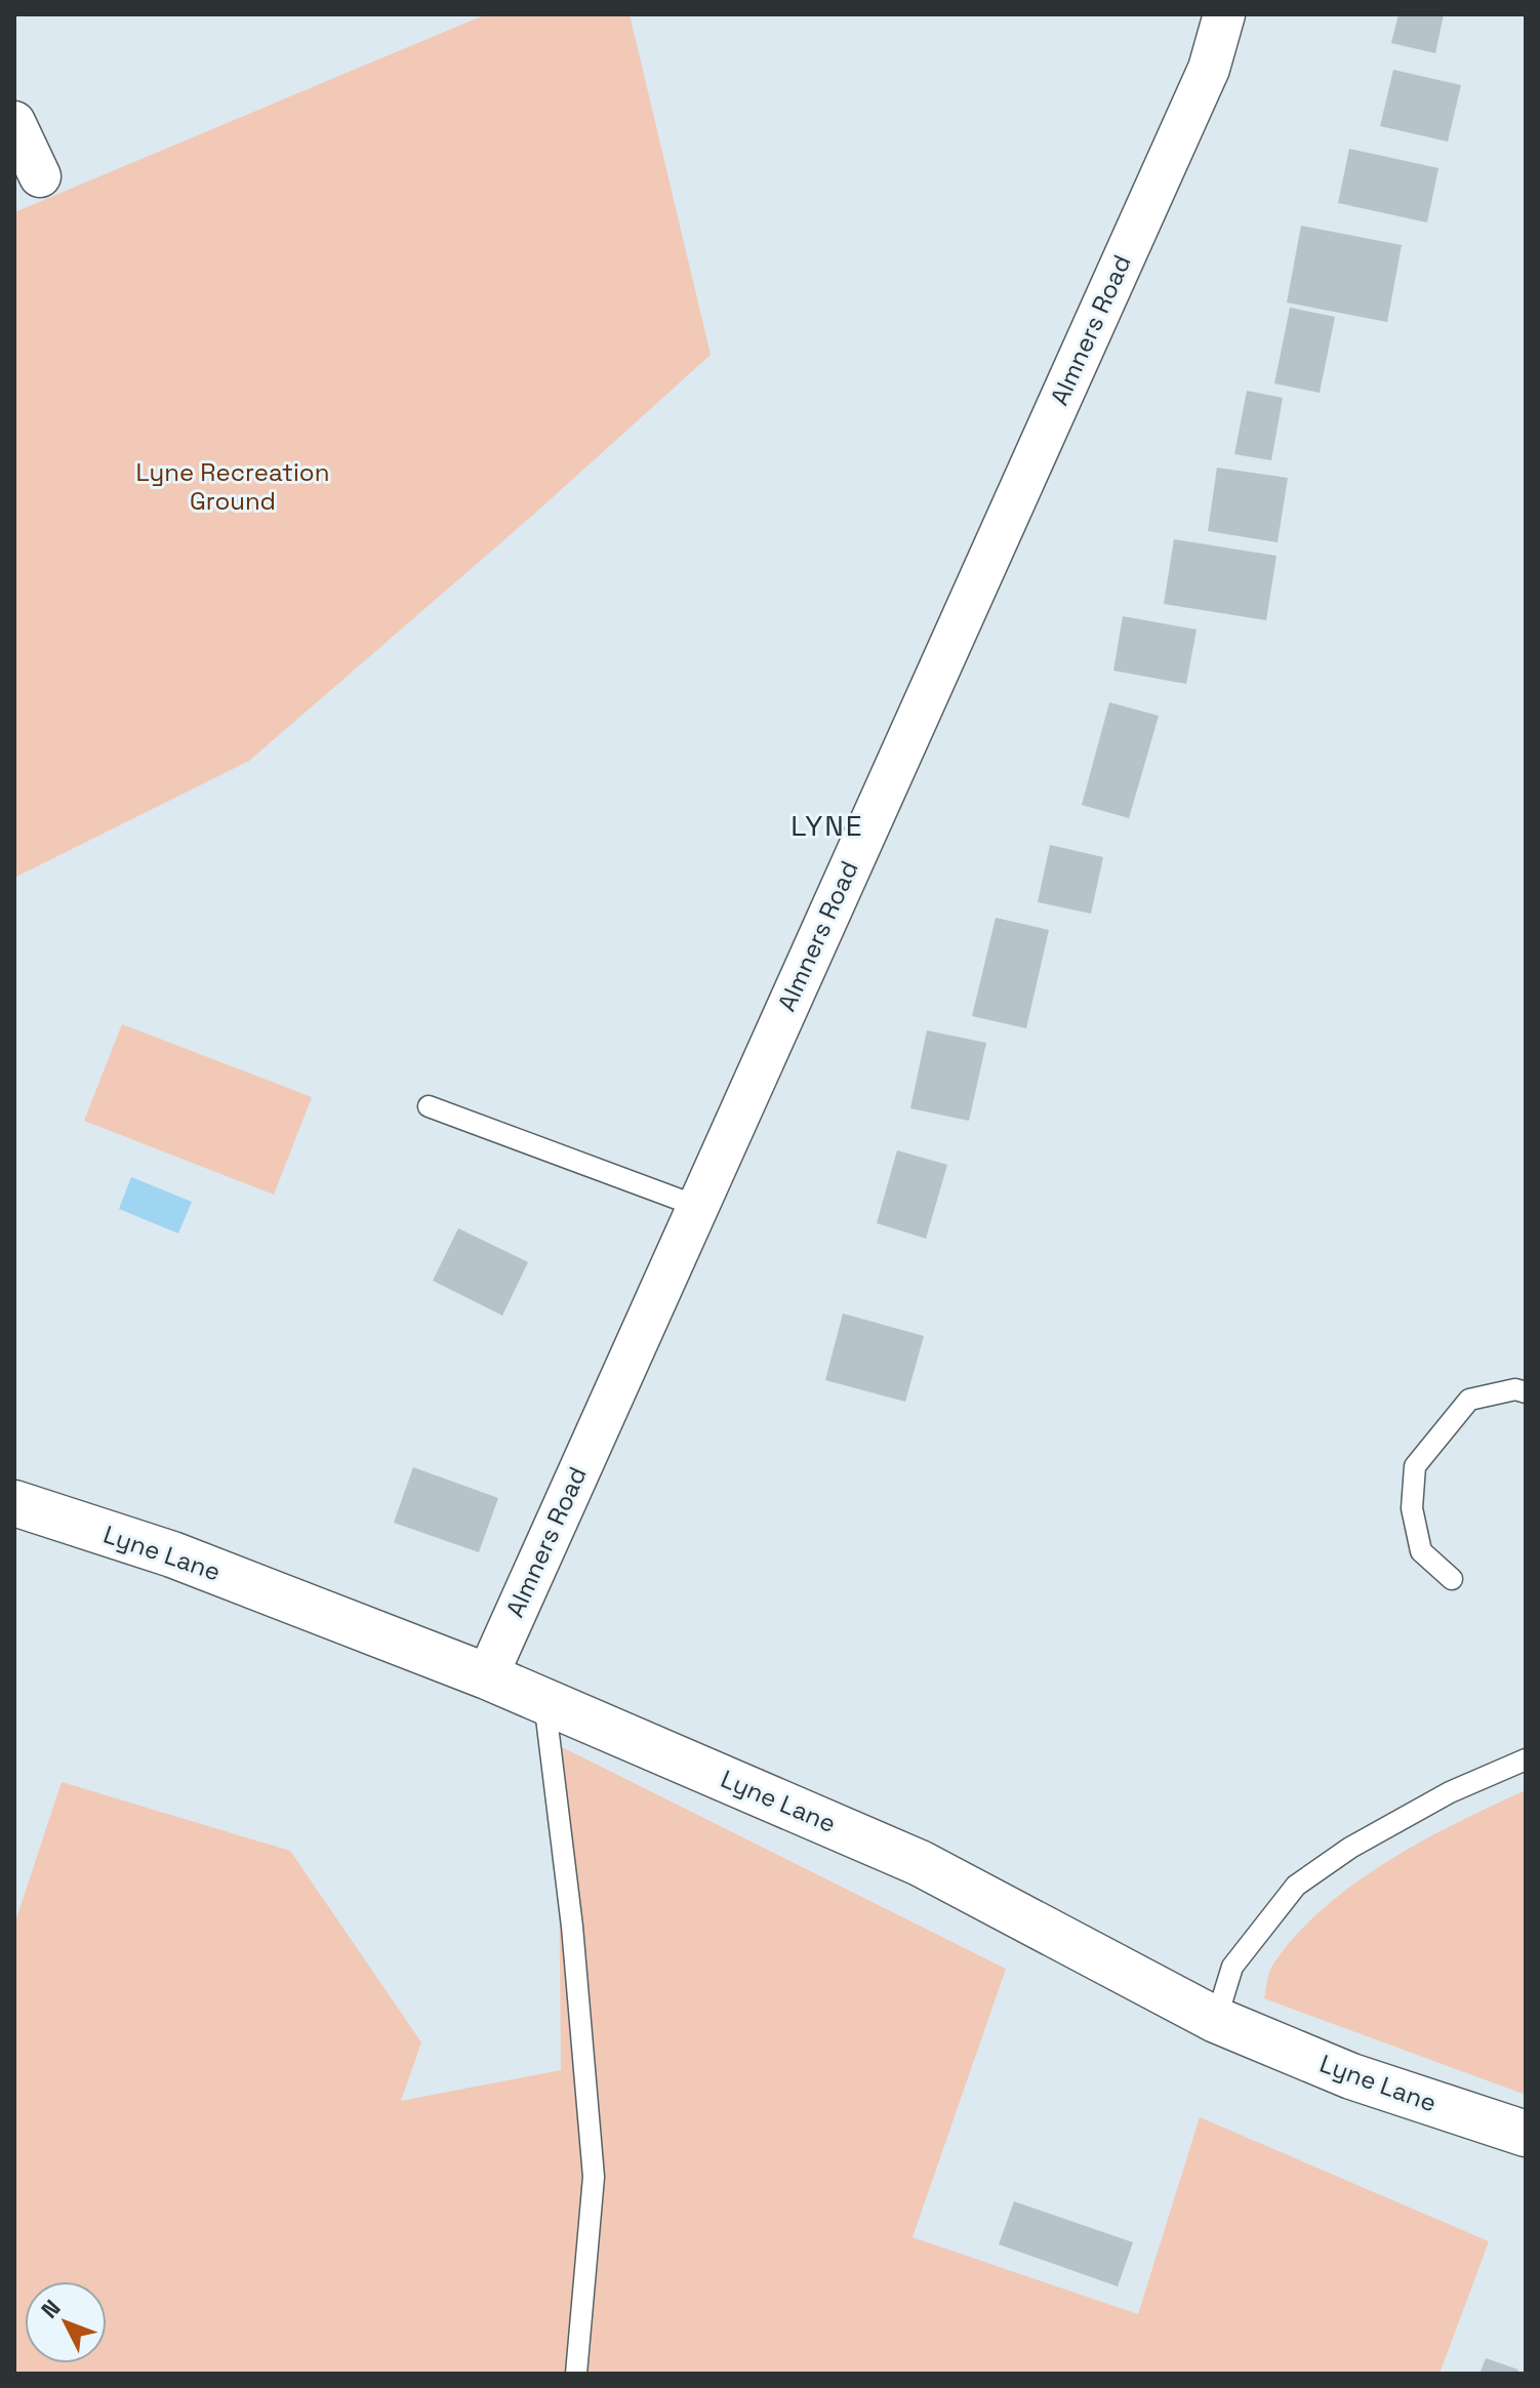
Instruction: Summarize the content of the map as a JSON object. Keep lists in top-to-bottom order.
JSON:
{
  "streets": {
    "street": ["Almners Road", "Lyne Lane"]
  },
  "crossings": [
    ["Almners Road", "Lyne Lane"]
  ],
  "districts": ["LYNE"],
  "parks": ["Lyne Recreation Ground"],
  "north": "top left"
}
